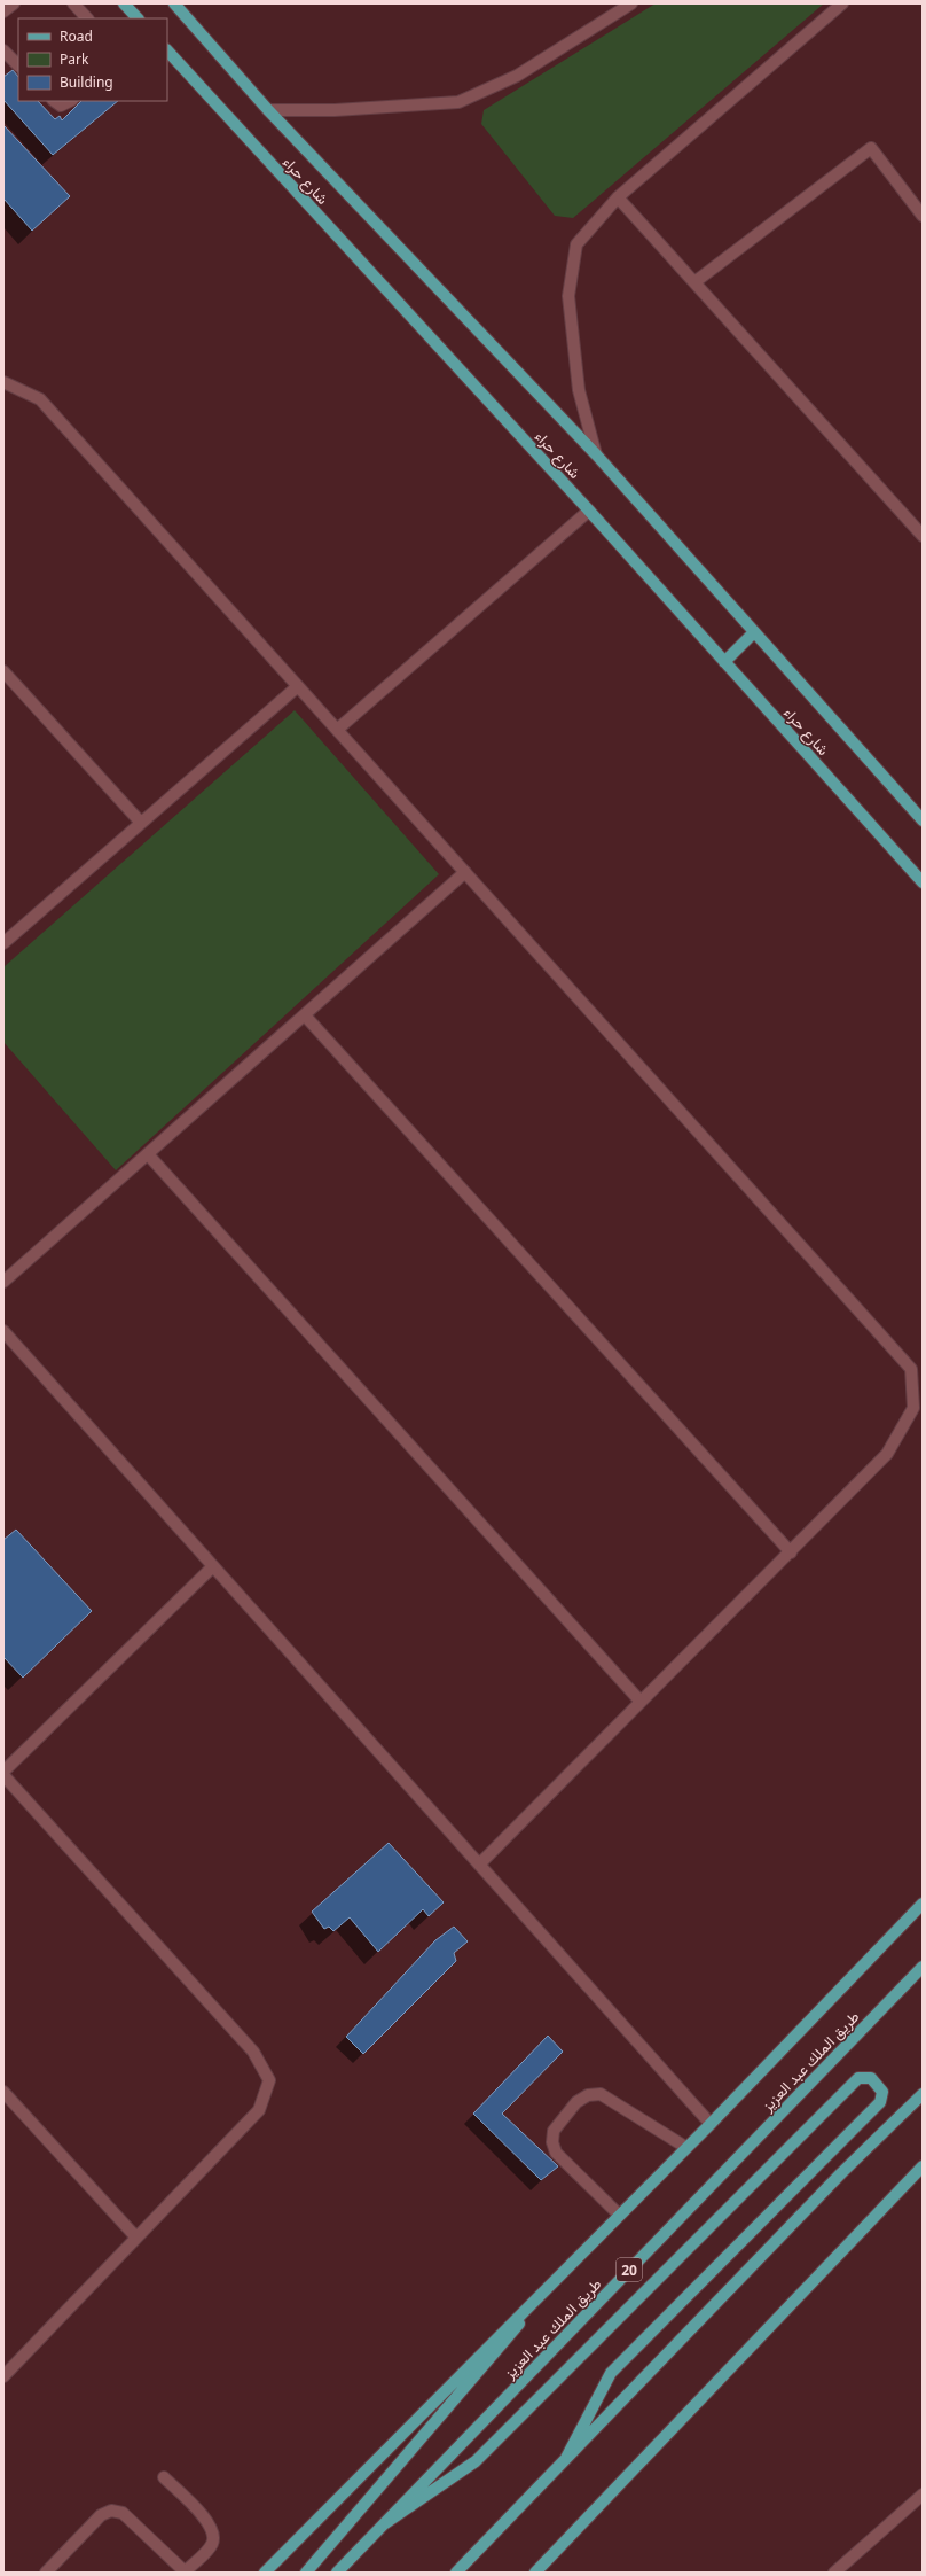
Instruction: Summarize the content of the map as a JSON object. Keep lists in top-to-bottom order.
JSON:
{
  "streets": {
    "main road": ["شارع حراء", "طريق الملك عبد العزيز", "20"]
  },
  "legend": ["Road", "Park", "Building"]
}
